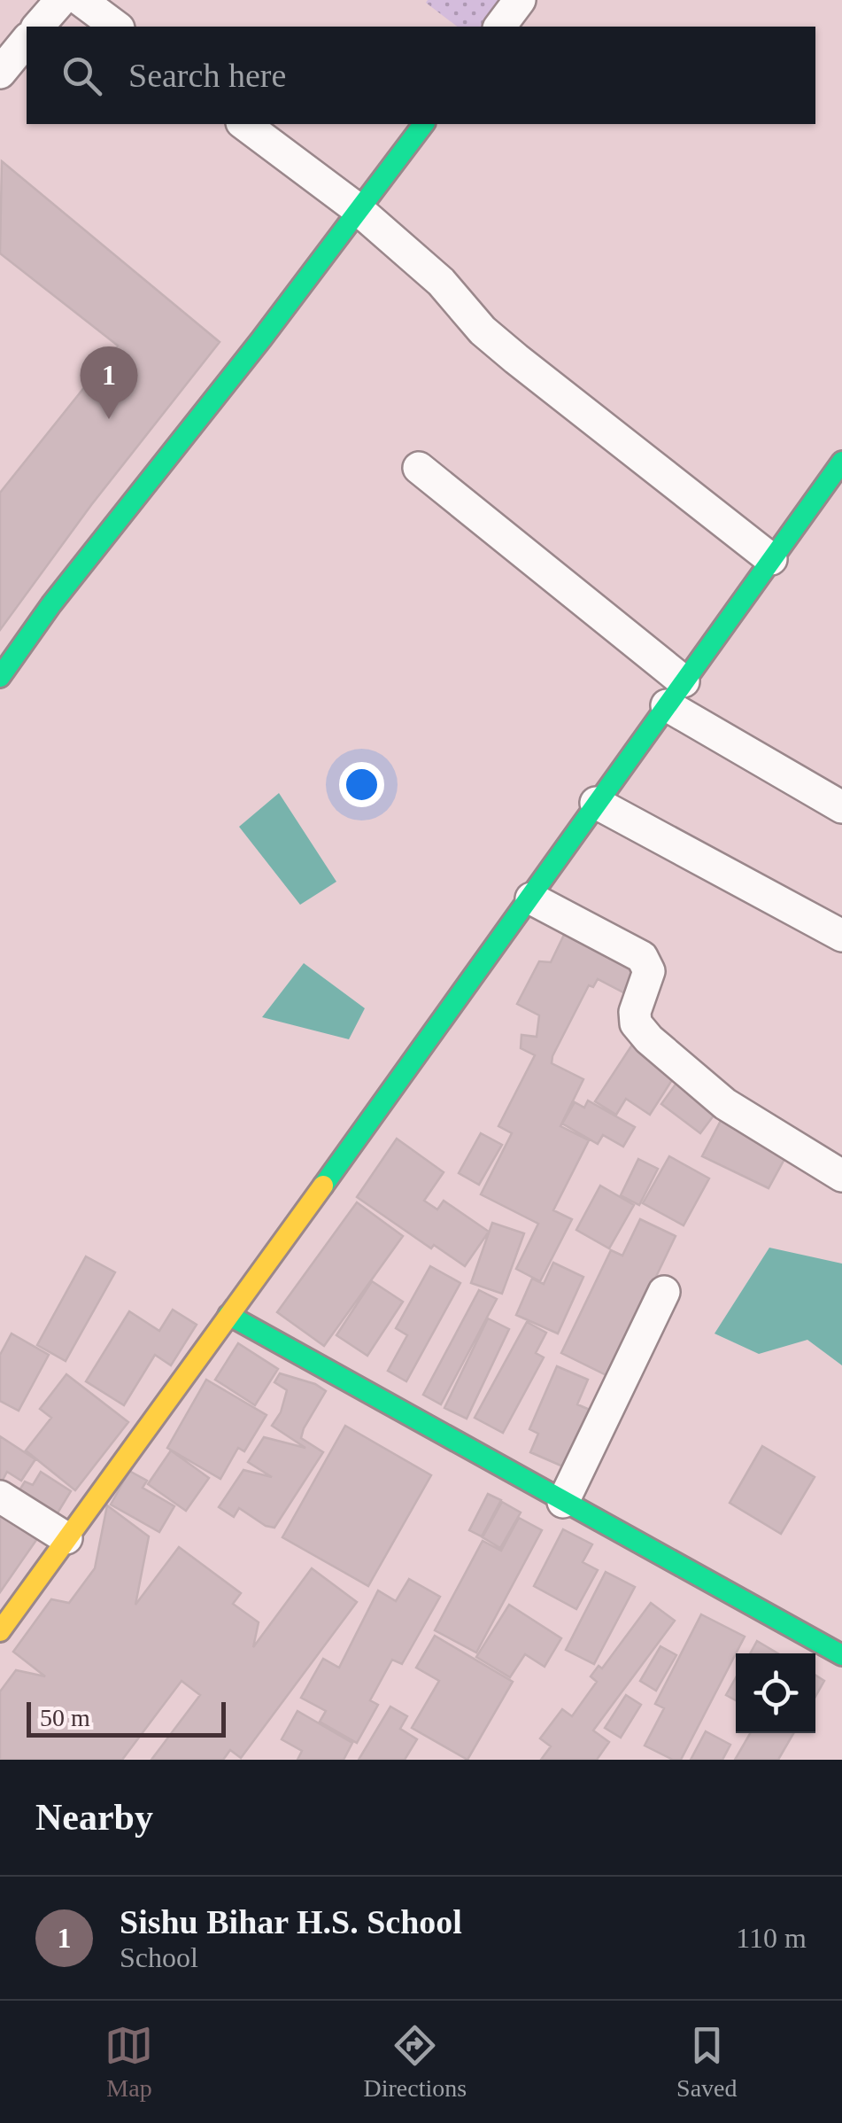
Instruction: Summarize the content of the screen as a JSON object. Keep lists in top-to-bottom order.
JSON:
{
  "scale_bar": "50 m",
  "page": {
    "search": "Search here",
    "pins": "1",
    "scale": "50 m",
    "heading": "Nearby",
    "list": [
      {
        "mark": "1",
        "name": "Sishu Bihar H.S. School",
        "note": "School",
        "value": "110 m"
      }
    ],
    "nav": ["Map", "Directions", "Saved"]
  }
}
